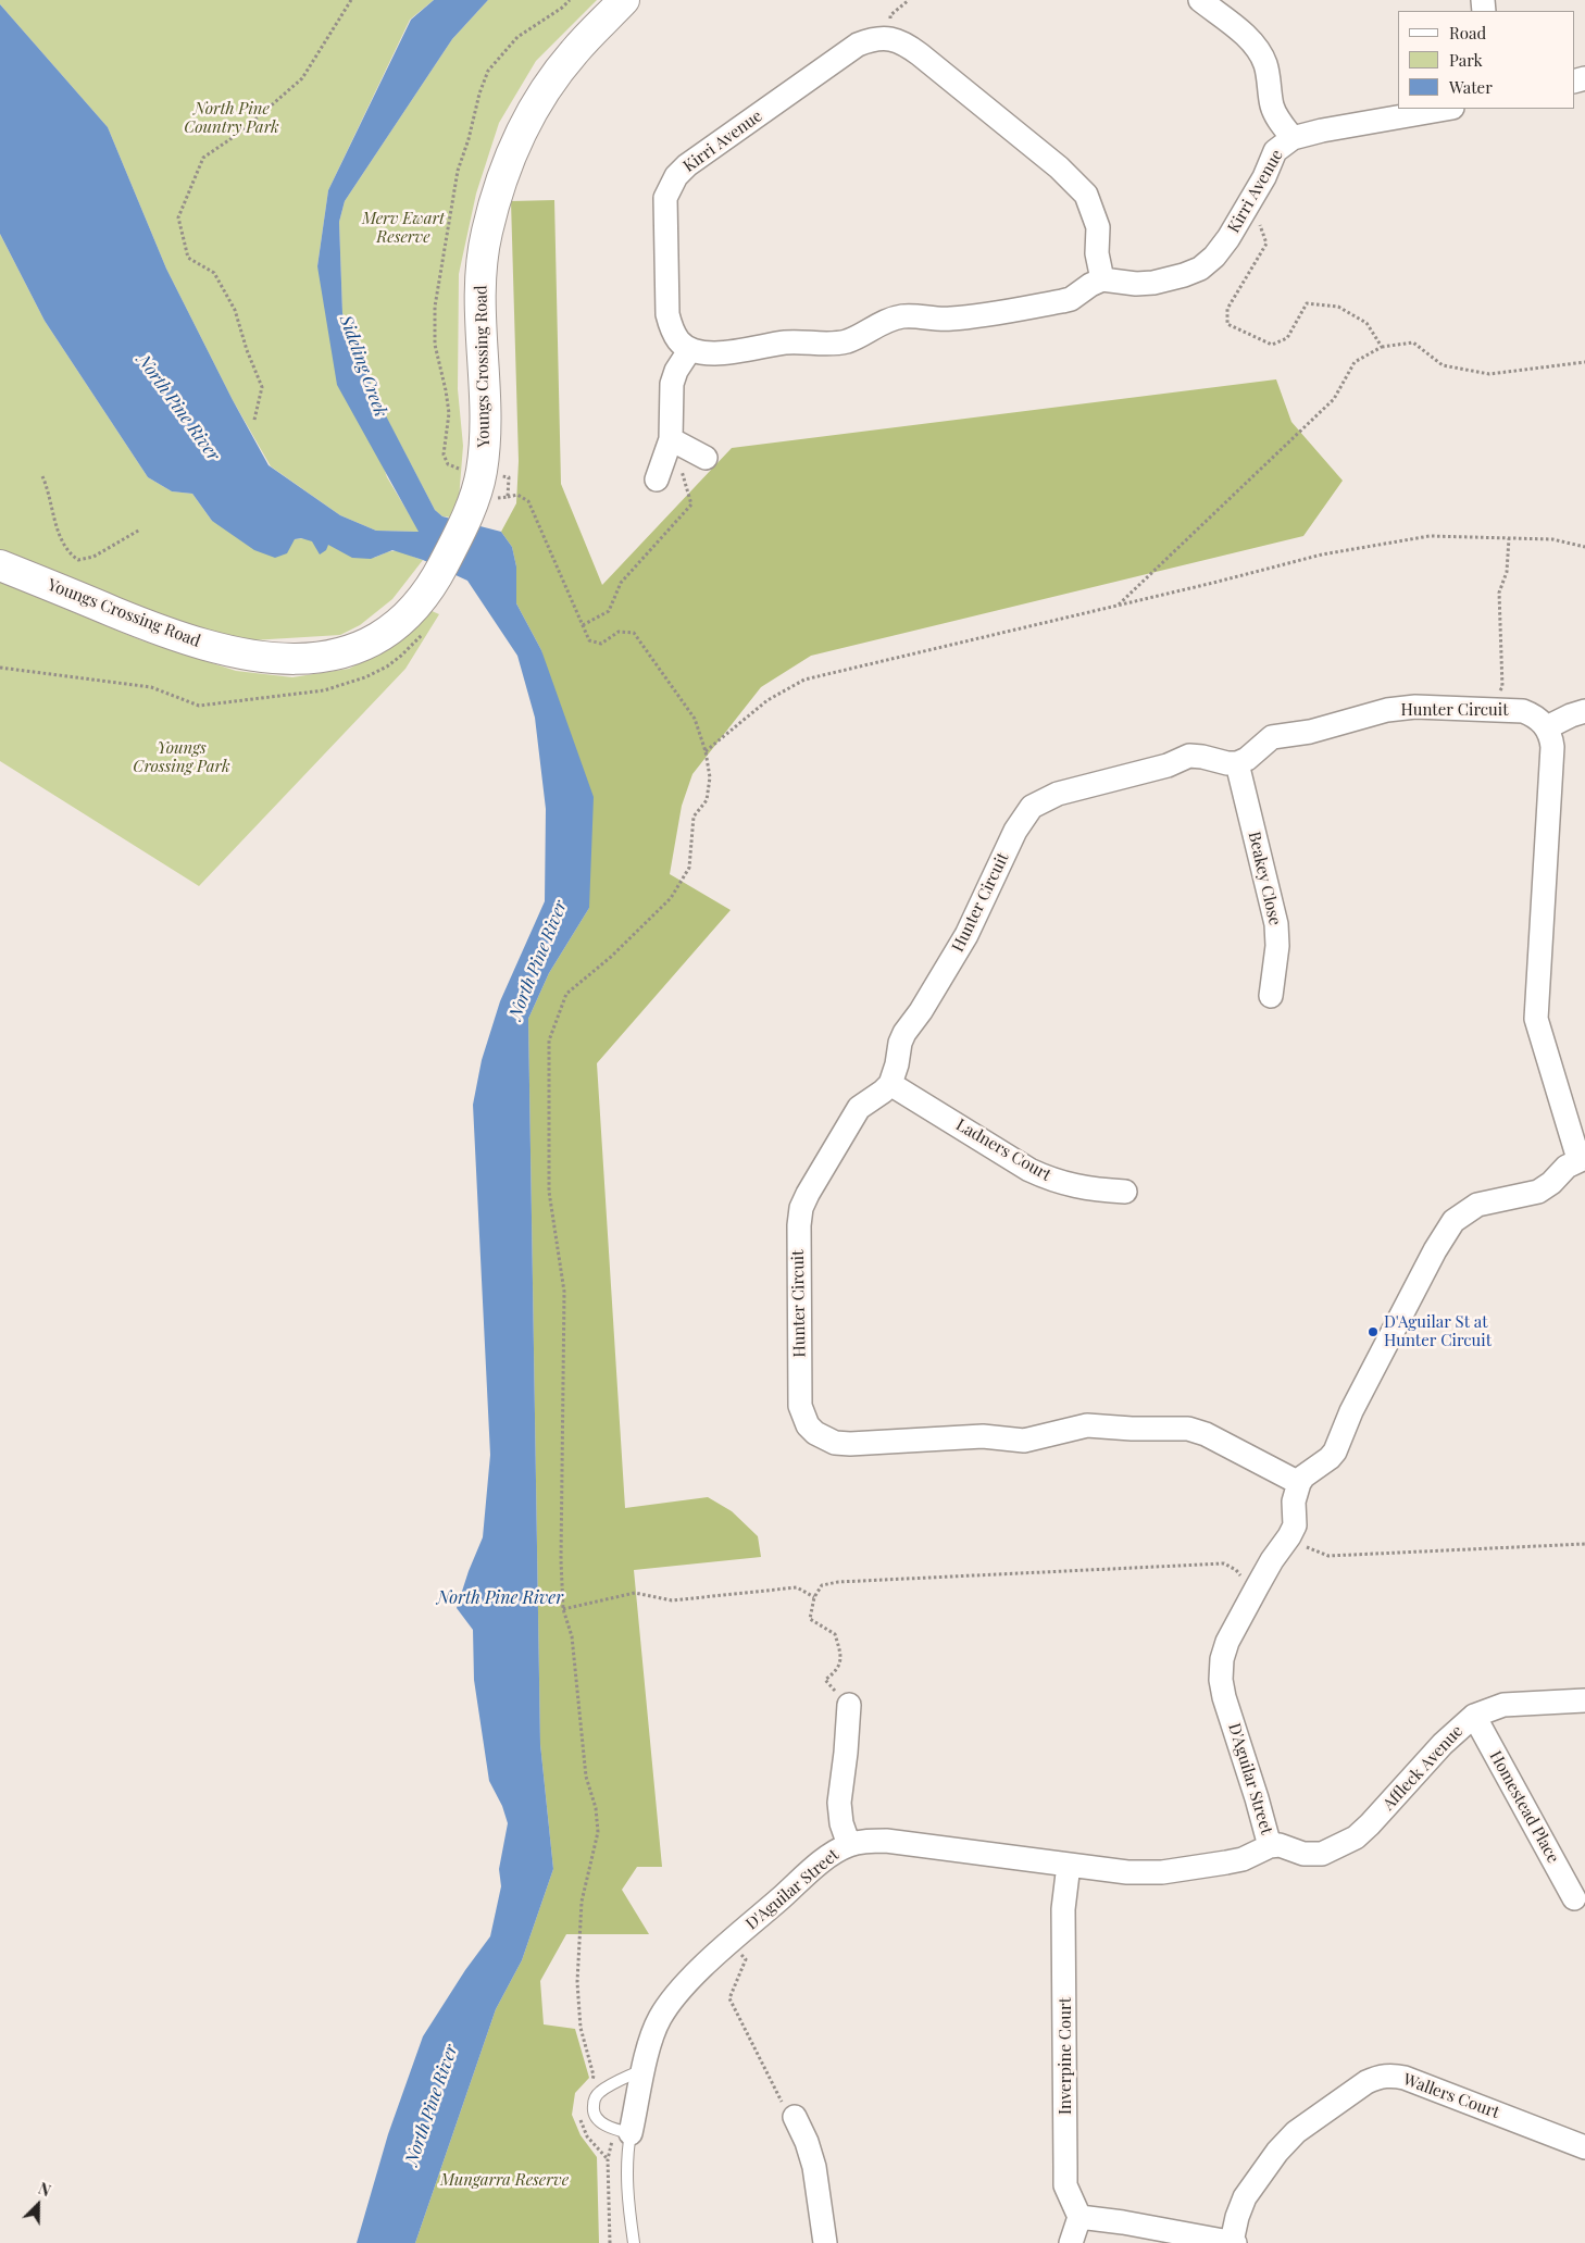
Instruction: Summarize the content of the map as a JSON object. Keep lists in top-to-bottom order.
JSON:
{
  "streets": {
    "main road": ["Youngs Crossing Road"],
    "street": [
      "Kirri Avenue",
      "Hunter Circuit",
      "Beakey Close",
      "Ladners Court",
      "Affleck Avenue",
      "D'Aguilar Street",
      "Homestead Place",
      "Inverpine Court",
      "Wallers Court"
    ]
  },
  "crossings": [
    ["Hunter Circuit", "Beakey Close"],
    ["Hunter Circuit", "Ladners Court"],
    ["Hunter Circuit", "D'Aguilar Street"],
    ["Affleck Avenue", "D'Aguilar Street"],
    ["Affleck Avenue", "Homestead Place"],
    ["D'Aguilar Street", "Inverpine Court"]
  ],
  "water": ["Sideling Creek", "North Pine River"],
  "parks": [
    "North Pine Country Park",
    "Merv Ewart Reserve",
    "Youngs Crossing Park",
    "Mungarra Reserve"
  ],
  "places": ["D'Aguilar St at Hunter Circuit"],
  "legend": ["Road", "Park", "Water"],
  "north": "top right"
}
